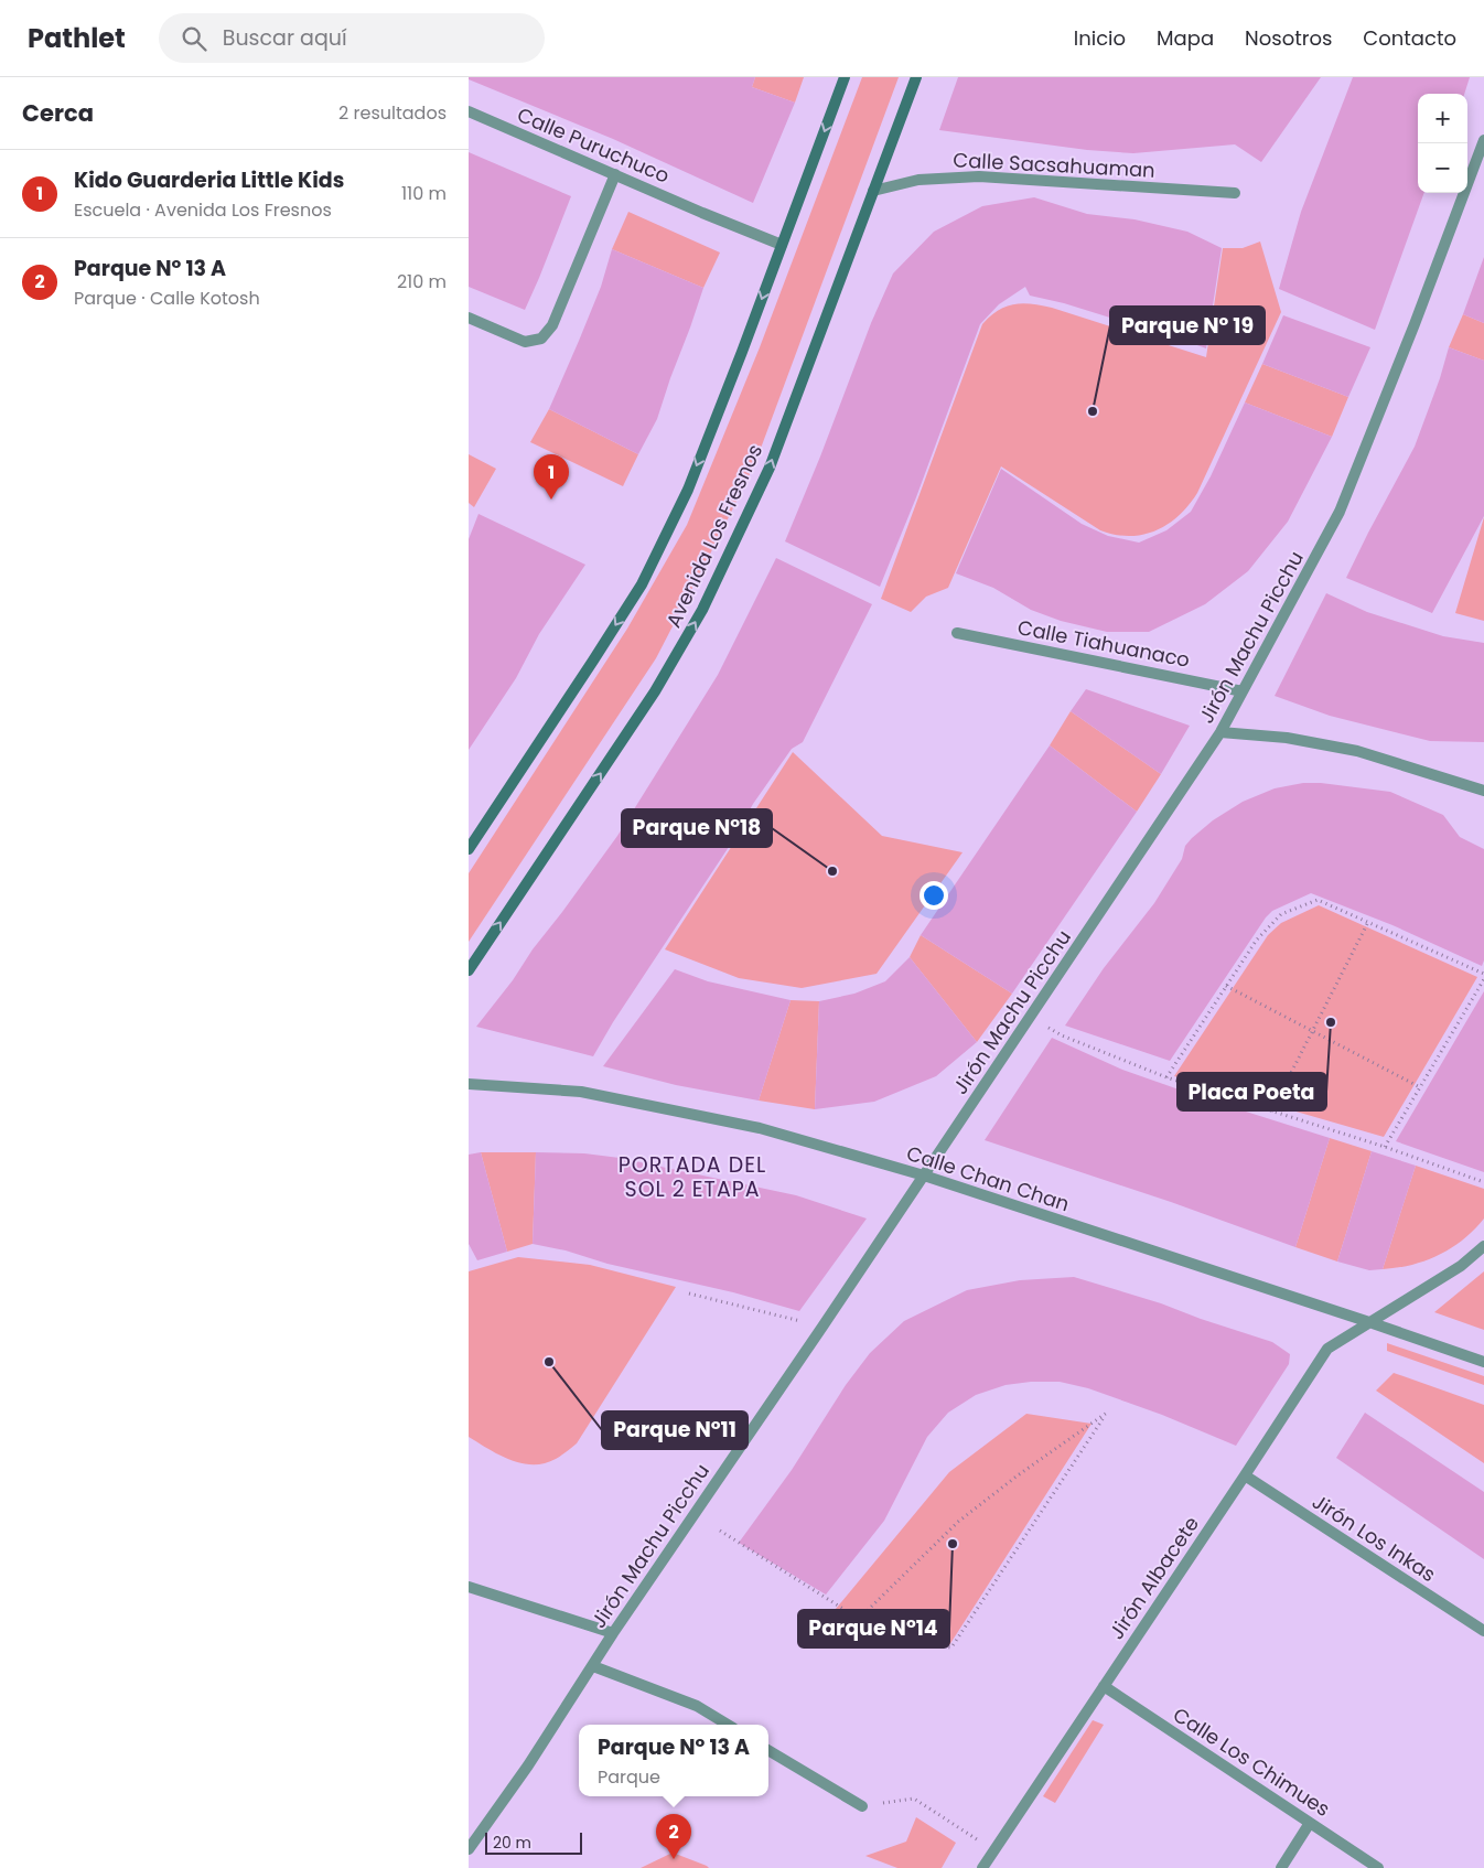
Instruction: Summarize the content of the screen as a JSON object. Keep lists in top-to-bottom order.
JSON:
{
  "streets": {
    "main road": ["Avenida Los Fresnos"],
    "street": [
      "Calle Puruchuco",
      "Calle Sacsahuaman",
      "Jirón Machu Picchu",
      "Calle Tiahuanaco",
      "Calle Chan Chan",
      "Jirón Los Inkas",
      "Jirón Albacete",
      "Calle Los Chimues"
    ]
  },
  "crossings": [
    ["Calle Sacsahuaman", "Avenida Los Fresnos"],
    ["Jirón Machu Picchu", "Calle Tiahuanaco"],
    ["Jirón Machu Picchu", "Calle Chan Chan"],
    ["Calle Chan Chan", "Jirón Albacete"],
    ["Jirón Los Inkas", "Jirón Albacete"],
    ["Jirón Albacete", "Calle Los Chimues"]
  ],
  "districts": ["PORTADA DEL SOL 2 ETAPA"],
  "places": [
    "Parque Nº 19",
    "Parque N°18",
    "Placa Poeta",
    "Parque N°11",
    "Parque N°14"
  ],
  "scale_bar": "20 m",
  "page": {
    "header": "Pathlet",
    "search": "Buscar aquí",
    "nav": [
      "Inicio",
      "Mapa",
      "Nosotros",
      "Contacto"
    ],
    "heading": ["Cerca", "2 resultados"],
    "map_buttons": ["+", "−"],
    "list": [
      {
        "mark": "1",
        "name": "Kido Guarderia Little Kids",
        "note": "Escuela · Avenida Los Fresnos",
        "value": "110 m"
      },
      {
        "mark": "2",
        "name": "Parque N° 13 A",
        "note": "Parque · Calle Kotosh",
        "value": "210 m"
      }
    ],
    "pins": ["1", "2"],
    "popup": ["Parque N° 13 A", "Parque"],
    "scale": "20 m"
  }
}
